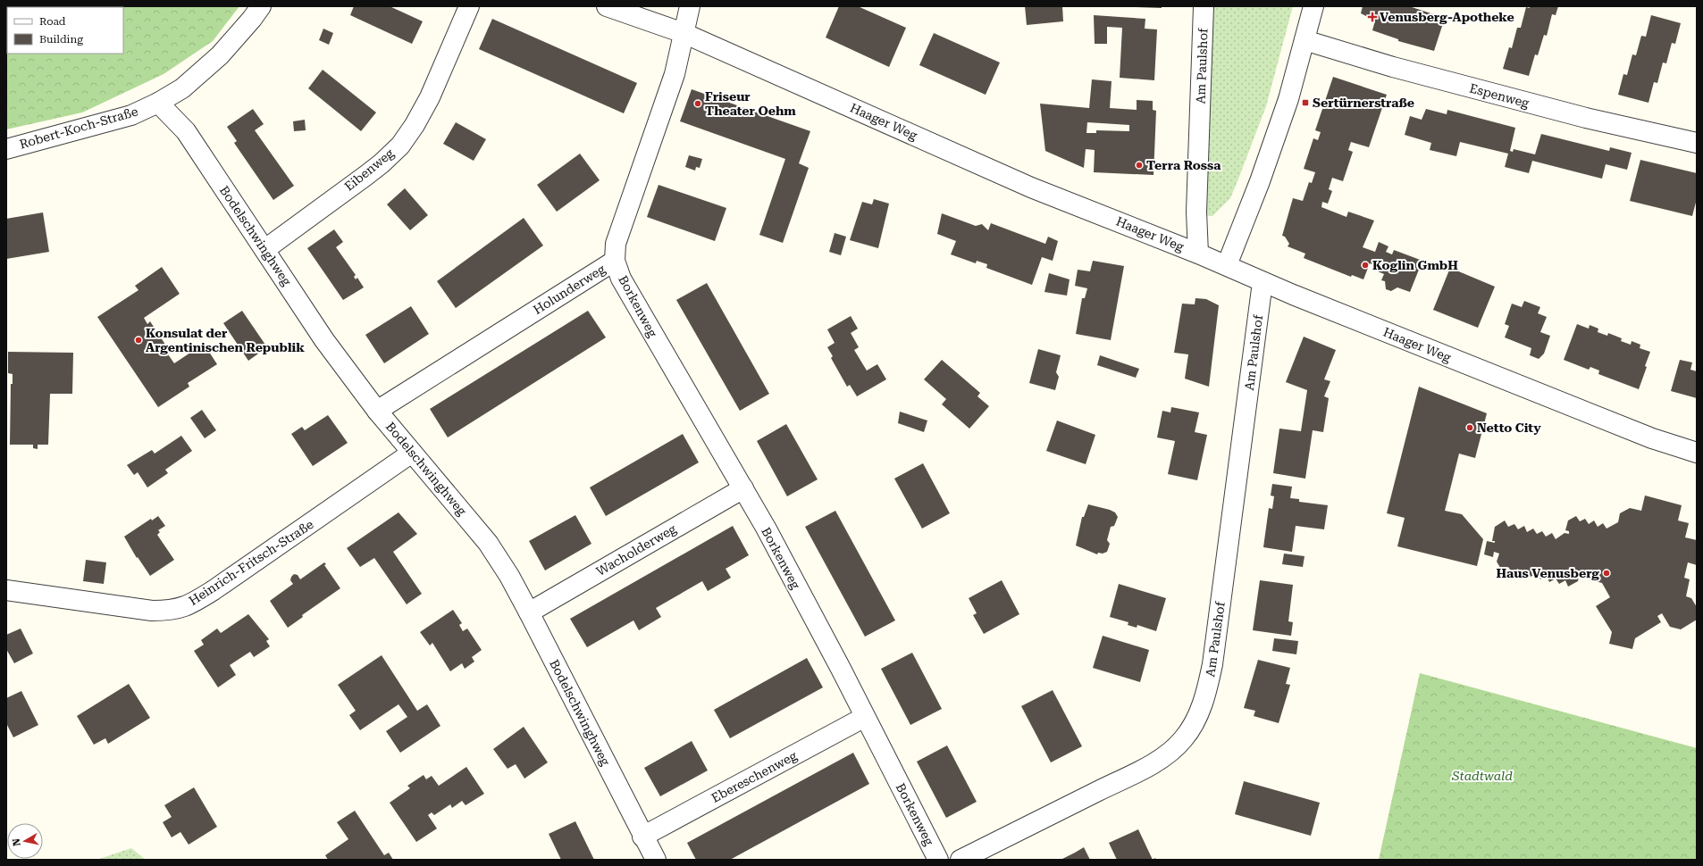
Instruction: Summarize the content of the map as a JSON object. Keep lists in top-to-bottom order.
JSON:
{
  "streets": {
    "street": [
      "Am Paulshof",
      "Espenweg",
      "Haager Weg",
      "Robert-Koch-Straße",
      "Eibenweg",
      "Bodelschwinghweg",
      "Holunderweg",
      "Borkenweg",
      "Wacholderweg",
      "Heinrich-Fritsch-Straße",
      "Ebereschenweg"
    ]
  },
  "crossings": [
    ["Am Paulshof", "Haager Weg"],
    ["Haager Weg", "Holunderweg"],
    ["Robert-Koch-Straße", "Bodelschwinghweg"],
    ["Eibenweg", "Bodelschwinghweg"],
    ["Bodelschwinghweg", "Holunderweg"],
    ["Bodelschwinghweg", "Wacholderweg"],
    ["Bodelschwinghweg", "Heinrich-Fritsch-Straße"],
    ["Bodelschwinghweg", "Ebereschenweg"],
    ["Holunderweg", "Borkenweg"],
    ["Borkenweg", "Wacholderweg"],
    ["Borkenweg", "Ebereschenweg"]
  ],
  "parks": ["Stadtwald"],
  "places": {
    "health": ["Venusberg-Apotheke"],
    "transit": ["Sertürnerstraße"],
    "other": [
      "Friseur Theater Oehm",
      "Terra Rossa",
      "Koglin GmbH",
      "Konsulat der Argentinischen Republik",
      "Netto City",
      "Haus Venusberg"
    ]
  },
  "legend": ["Road", "Building"],
  "north": "left"
}
